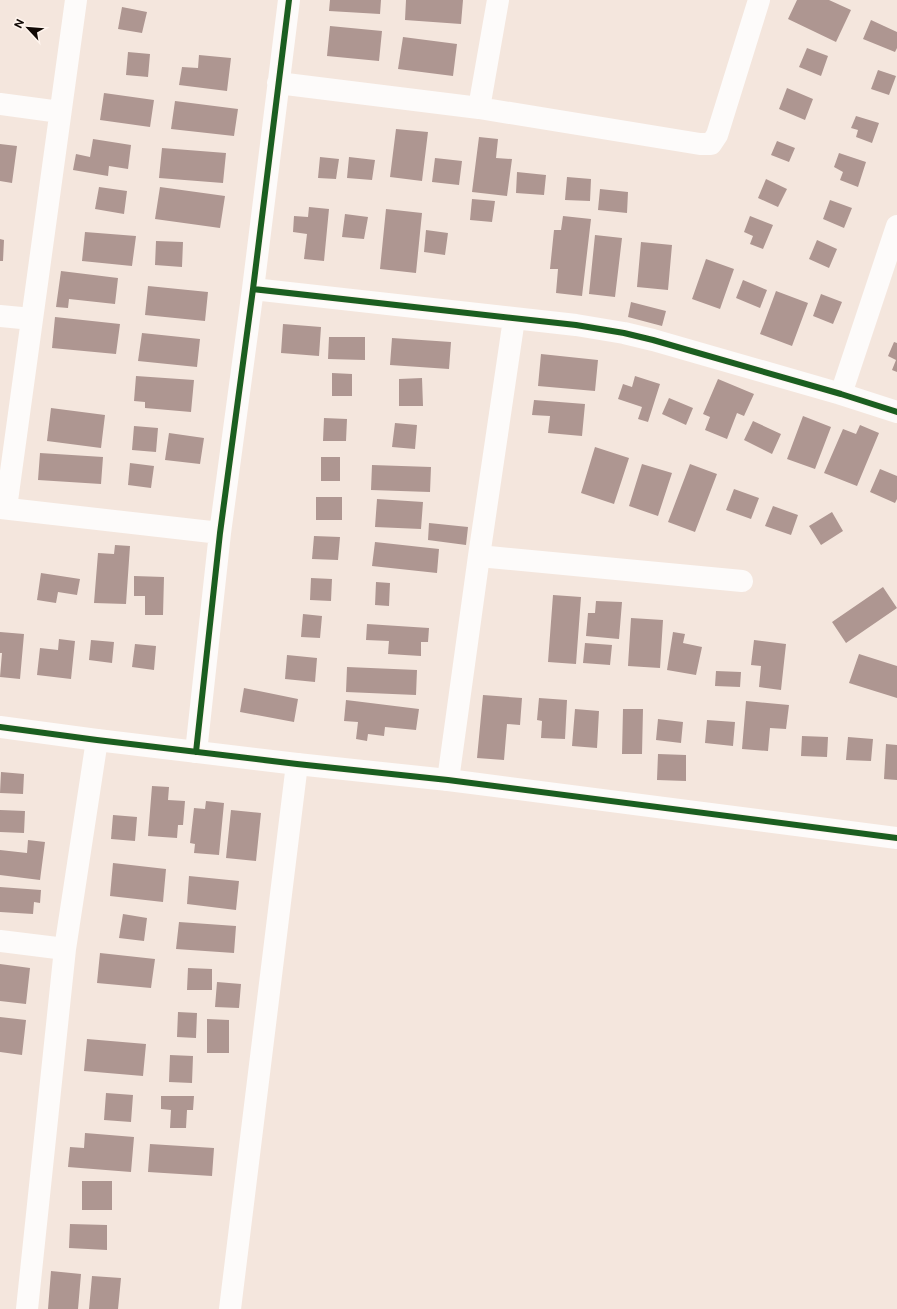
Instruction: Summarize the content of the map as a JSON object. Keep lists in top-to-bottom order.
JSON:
{
  "north": "top left"
}
